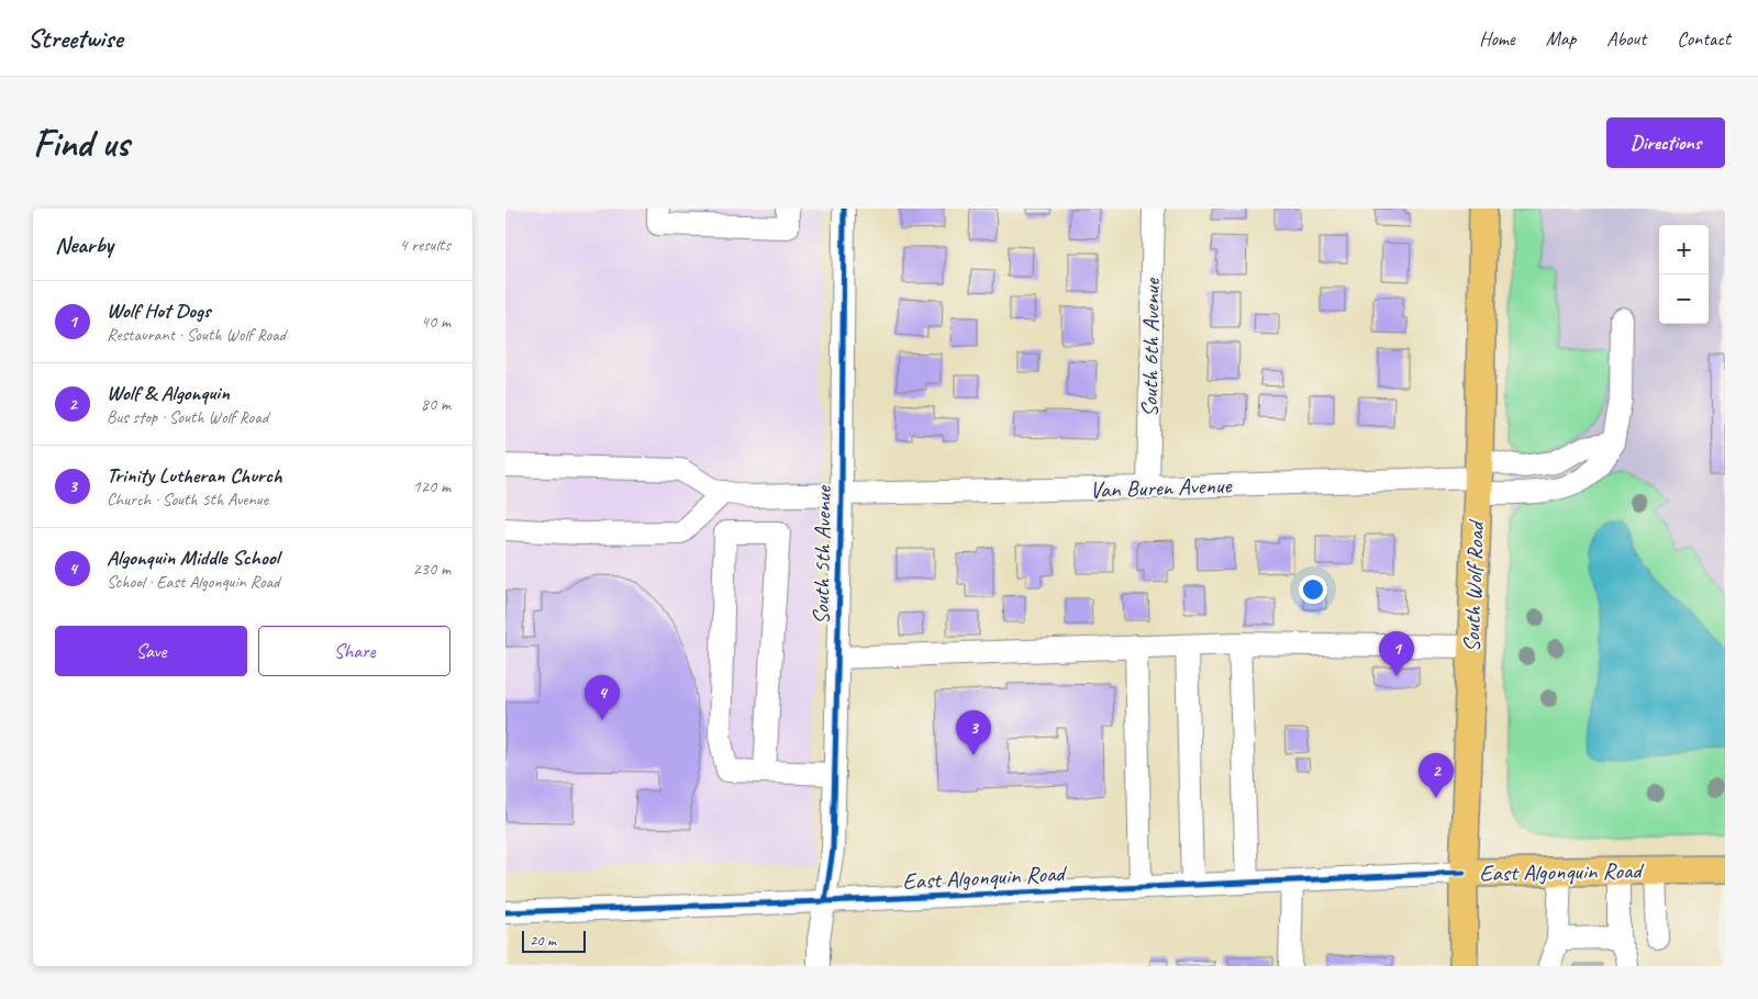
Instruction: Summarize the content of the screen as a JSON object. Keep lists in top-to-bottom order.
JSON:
{
  "streets": {
    "main road": ["South Wolf Road", "East Algonquin Road"],
    "street": ["South 6th Avenue", "Van Buren Avenue", "South 5th Avenue"]
  },
  "crossings": [
    ["South 6th Avenue", "Van Buren Avenue"],
    ["Van Buren Avenue", "South 5th Avenue"],
    ["Van Buren Avenue", "South Wolf Road"],
    ["South 5th Avenue", "East Algonquin Road"],
    ["South Wolf Road", "East Algonquin Road"]
  ],
  "scale_bar": "20 m",
  "page": {
    "header": "Streetwise",
    "nav": [
      "Home",
      "Map",
      "About",
      "Contact"
    ],
    "buttons": [
      "Directions",
      ["Save", "Share"]
    ],
    "title": "Find us",
    "heading": ["Nearby", "4 results"],
    "map_buttons": ["+", "−"],
    "list": [
      {
        "mark": "1",
        "name": "Wolf Hot Dogs",
        "note": "Restaurant · South Wolf Road",
        "value": "40 m"
      },
      {
        "mark": "2",
        "name": "Wolf & Algonquin",
        "note": "Bus stop · South Wolf Road",
        "value": "80 m"
      },
      {
        "mark": "3",
        "name": "Trinity Lutheran Church",
        "note": "Church · South 5th Avenue",
        "value": "120 m"
      },
      {
        "mark": "4",
        "name": "Algonquin Middle School",
        "note": "School · East Algonquin Road",
        "value": "230 m"
      }
    ],
    "pins": [
      "1",
      "4",
      "3",
      "2"
    ],
    "scale": "20 m"
  }
}
